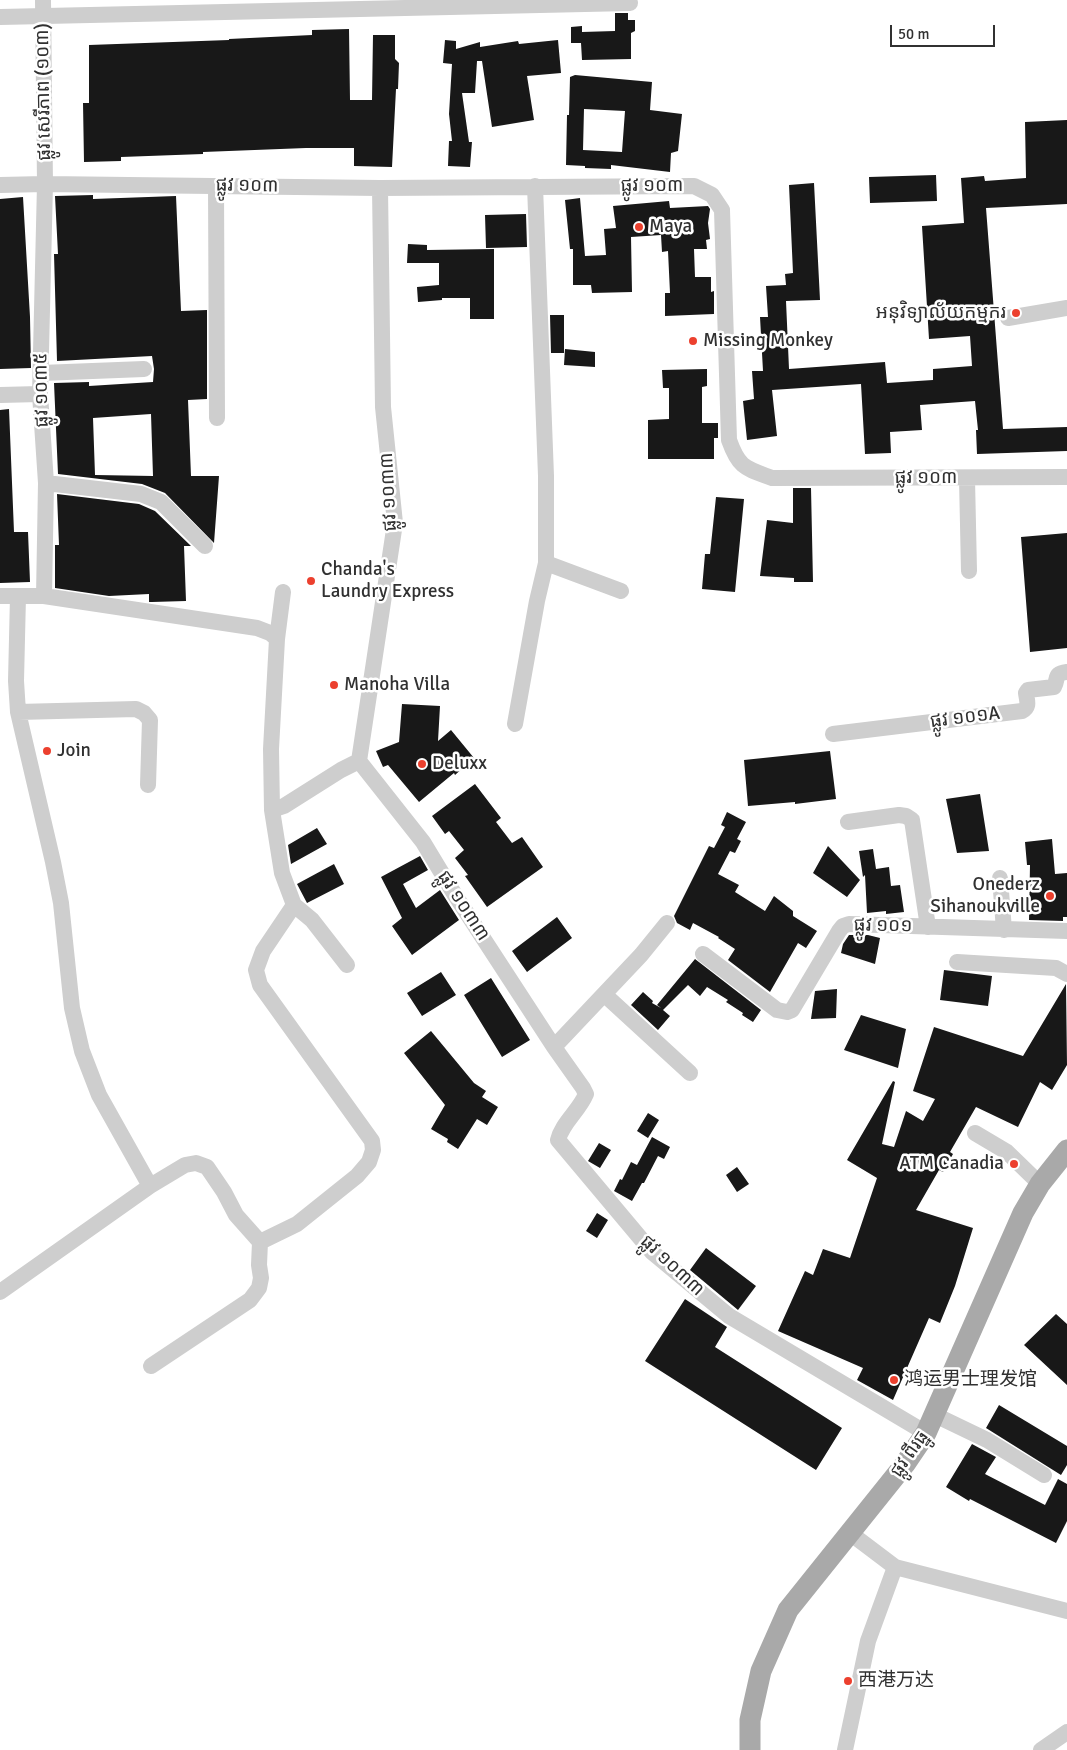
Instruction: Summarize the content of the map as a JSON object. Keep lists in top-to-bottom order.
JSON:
{
  "streets": {
    "main road": ["ផ្លូវ ពីរធ្នូ"],
    "street": [
      "ផ្លូវ សេរីភាព (១០៣)",
      "ផ្លូវ ១០៣",
      "ផ្លូវ ១០៣៥",
      "ផ្លូវ ១០៣៣",
      "ផ្លូវ ១០១A",
      "ផ្លូវ ១០១"
    ]
  },
  "crossings": [
    ["ផ្លូវ សេរីភាព (១០៣)", "ផ្លូវ ១០៣"],
    ["ផ្លូវ សេរីភាព (១០៣)", "ផ្លូវ ១០៣៥"],
    ["ផ្លូវ ១០៣", "ផ្លូវ ១០៣៥"],
    ["ផ្លូវ ១០៣", "ផ្លូវ ១០៣៣"],
    ["ផ្លូវ ១០៣៣", "ផ្លូវ ពីរធ្នូ"]
  ],
  "places": [
    "Maya",
    "អនុវិទ្យាល័យកម្មករ",
    "Missing Monkey",
    "Chanda's Laundry Express",
    "Manoha Villa",
    "Join",
    "Deluxx",
    "Onederz Sihanoukville",
    "ATM Canadia",
    "鸿运男士理发馆",
    "西港万达"
  ],
  "scale_bar": "50 m"
}
